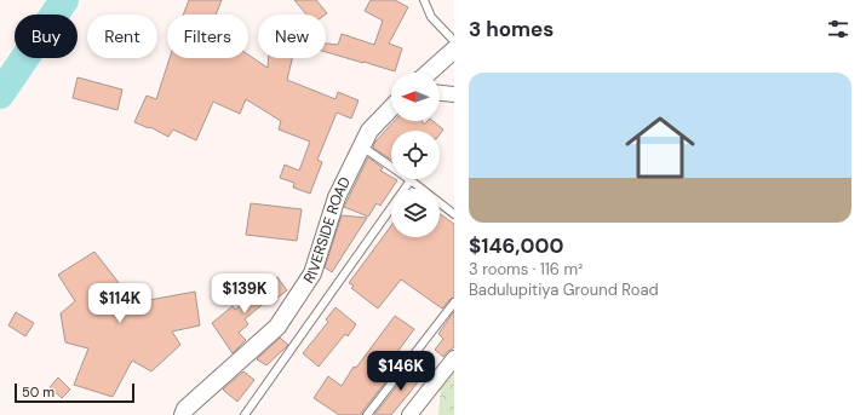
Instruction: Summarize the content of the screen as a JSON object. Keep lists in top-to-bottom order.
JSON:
{
  "streets": {
    "street": ["RIVERSIDE ROAD"]
  },
  "scale_bar": "50 m",
  "north": "left",
  "page": {
    "heading": "3 homes",
    "chip": [
      "Buy",
      "Rent",
      "Filters",
      "New"
    ],
    "list": [
      {
        "name": "$146,000",
        "note": "3 rooms · 116 m² · Badulupitiya Ground Road"
      }
    ],
    "price": ["$139K", "$114K", "$146K"],
    "scale": "50 m"
  }
}
